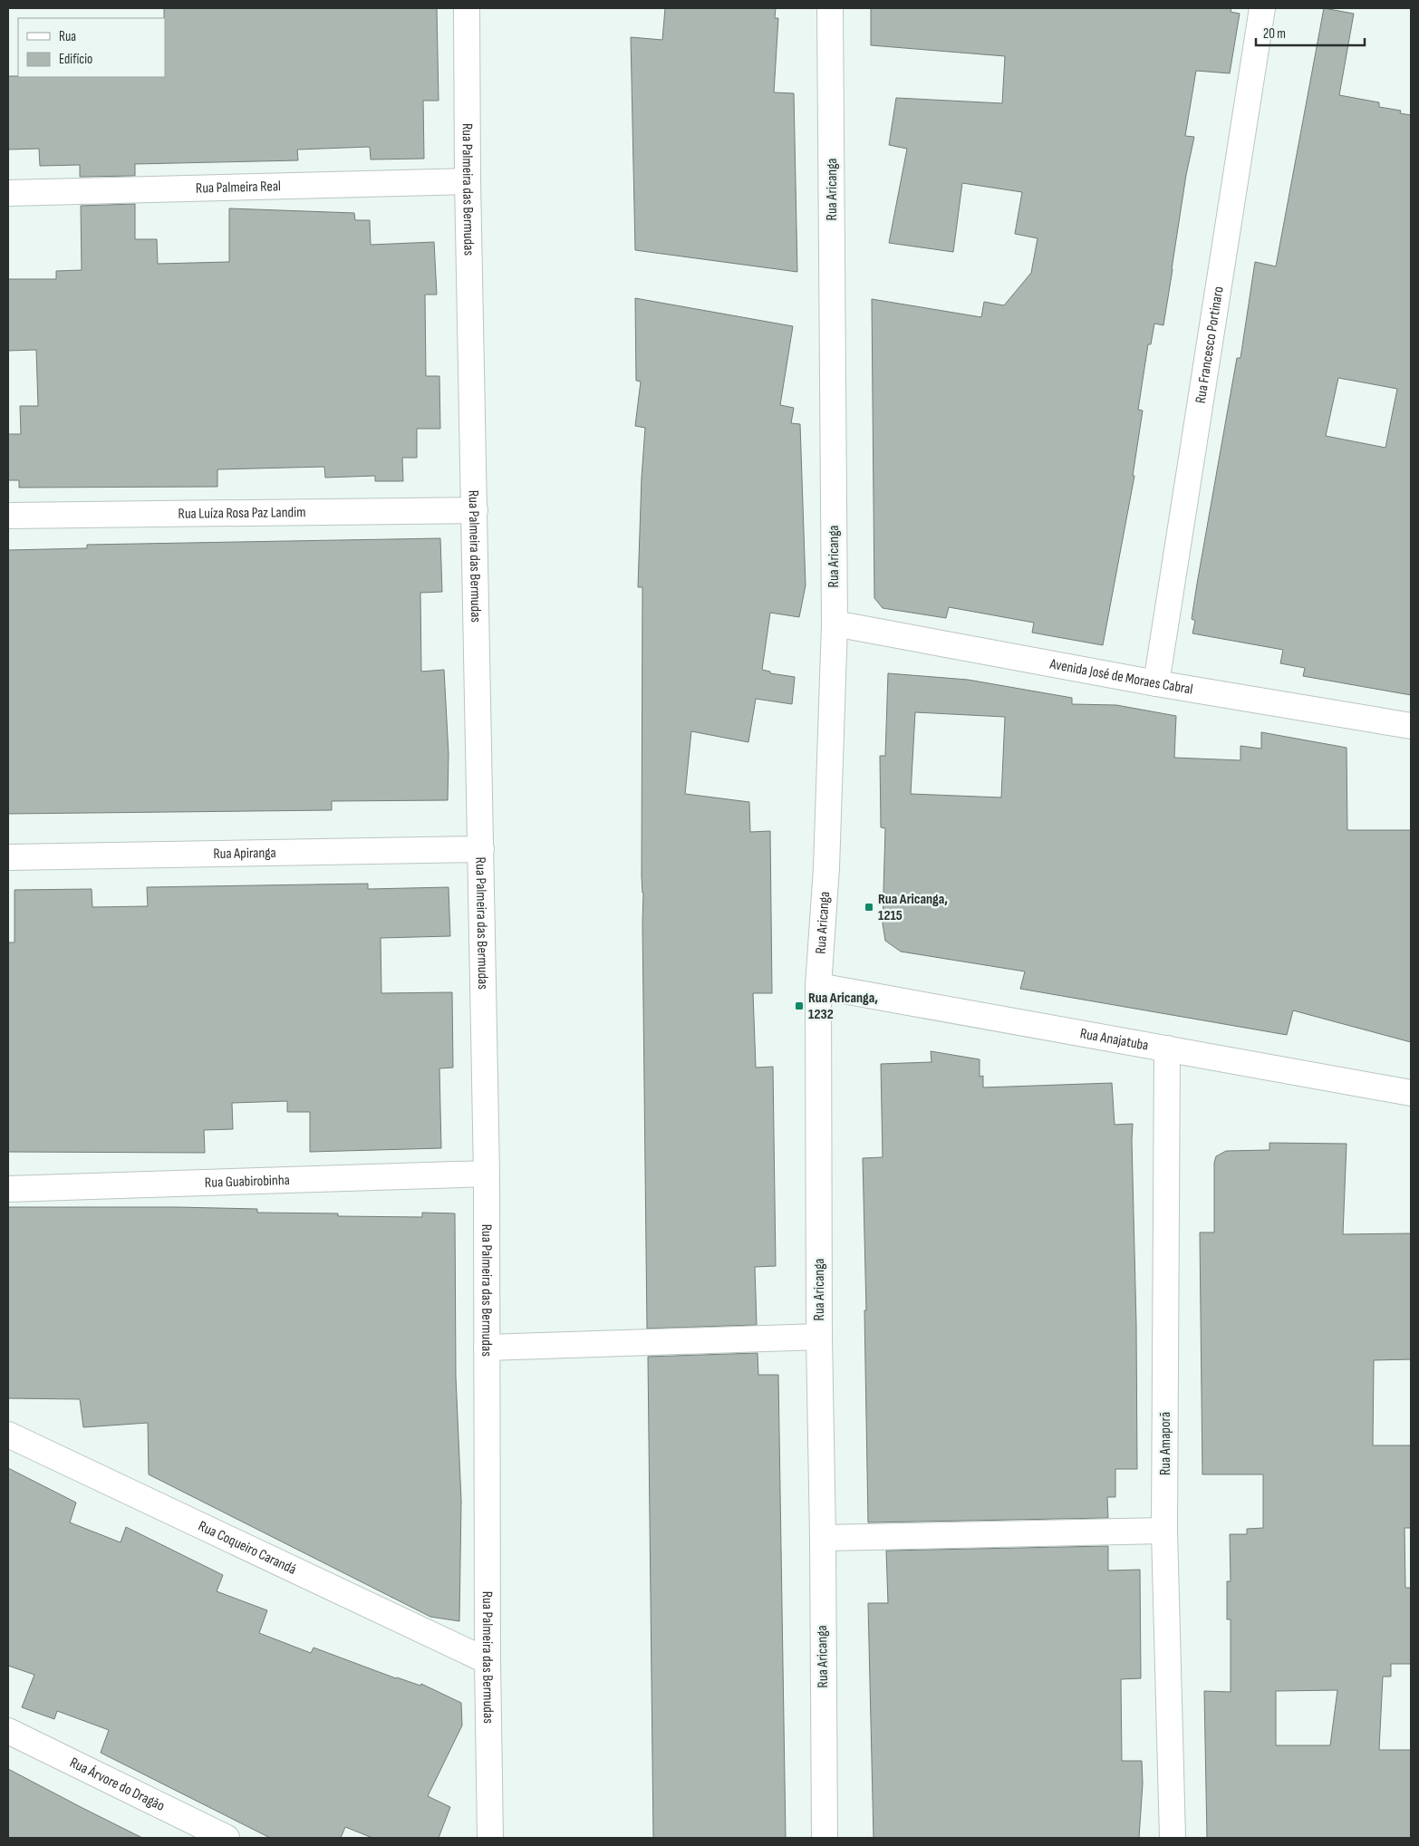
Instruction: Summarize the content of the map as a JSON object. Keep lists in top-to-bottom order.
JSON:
{
  "streets": {
    "street": [
      "Rua Palmeira Real",
      "Rua Palmeira das Bermudas",
      "Rua Aricanga",
      "Rua Francesco Portinaro",
      "Rua Luíza Rosa Paz Landim",
      "Avenida José de Moraes Cabral",
      "Rua Apiranga",
      "Rua Anajatuba",
      "Rua Guabirobinha",
      "Rua Amaporã",
      "Rua Coqueiro Carandá",
      "Rua Árvore do Dragão"
    ]
  },
  "crossings": [
    ["Rua Palmeira Real", "Rua Palmeira das Bermudas"],
    ["Rua Palmeira das Bermudas", "Rua Luíza Rosa Paz Landim"],
    ["Rua Palmeira das Bermudas", "Rua Apiranga"],
    ["Rua Palmeira das Bermudas", "Rua Guabirobinha"],
    ["Rua Palmeira das Bermudas", "Rua Coqueiro Carandá"],
    ["Rua Aricanga", "Avenida José de Moraes Cabral"],
    ["Rua Aricanga", "Rua Anajatuba"],
    ["Rua Francesco Portinaro", "Avenida José de Moraes Cabral"],
    ["Rua Anajatuba", "Rua Amaporã"]
  ],
  "places": {
    "transit": ["Rua Aricanga, 1215", "Rua Aricanga, 1232"]
  },
  "legend": ["Rua", "Edifício"],
  "scale_bar": "20 m"
}
